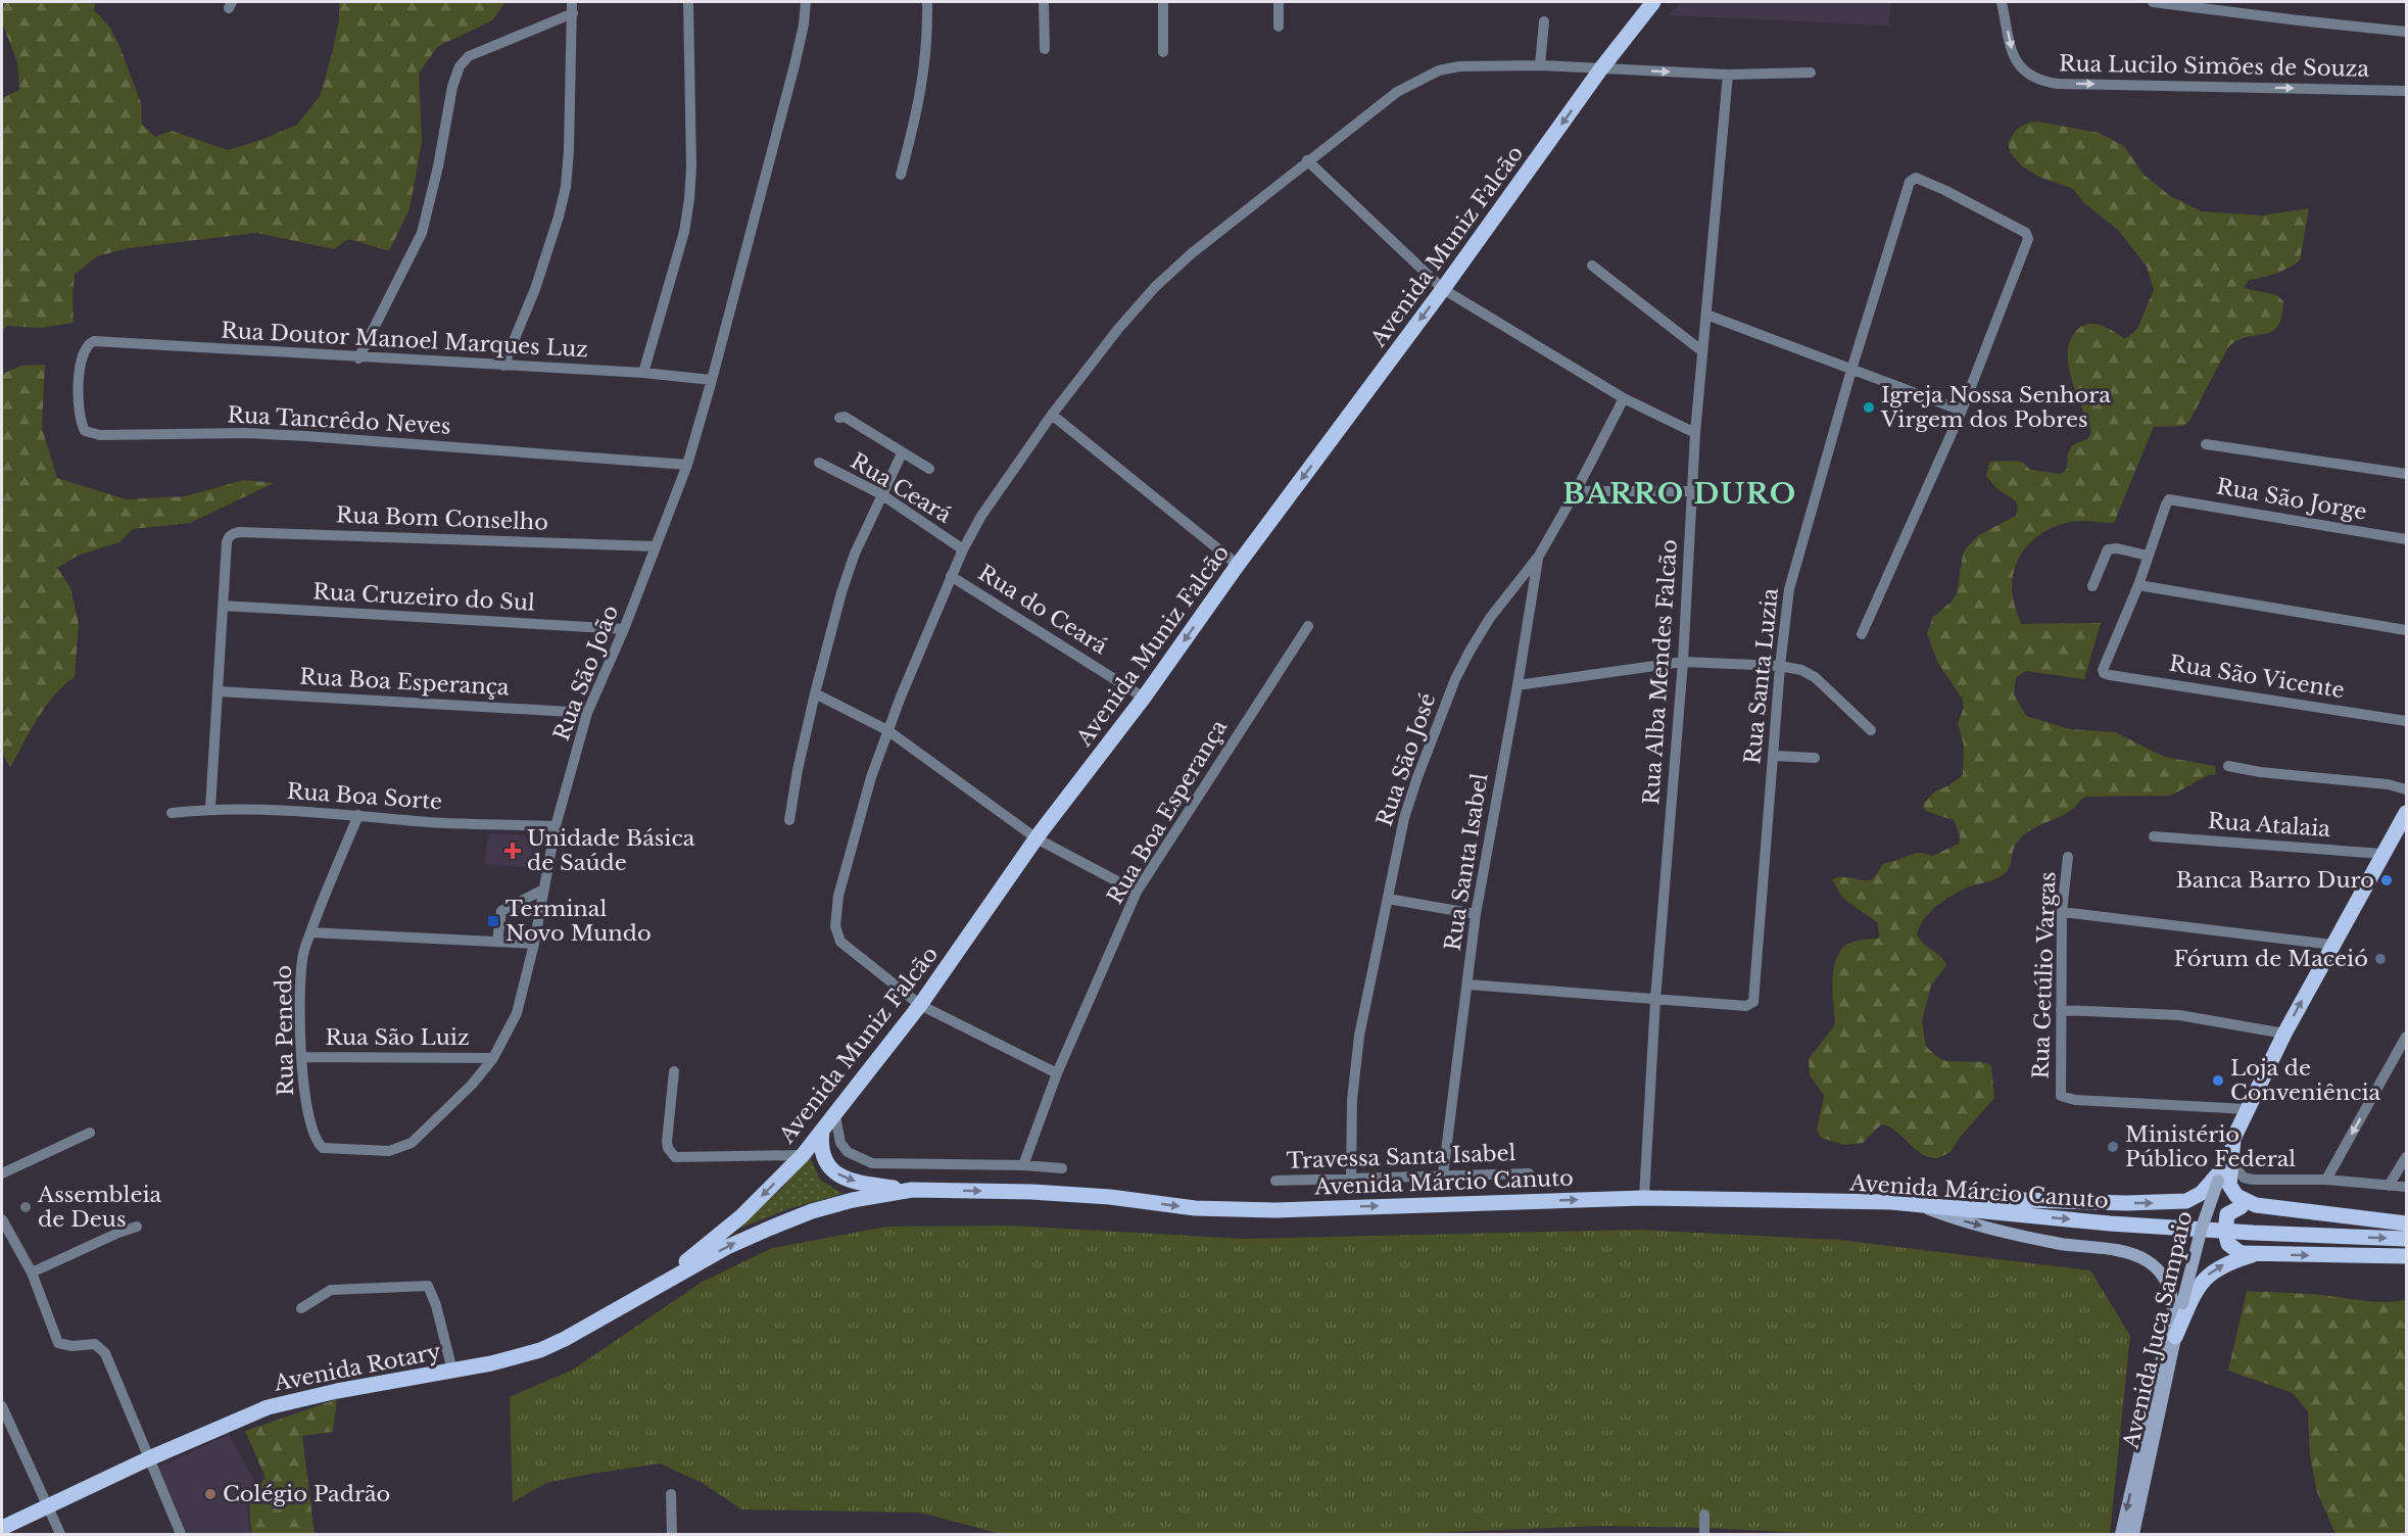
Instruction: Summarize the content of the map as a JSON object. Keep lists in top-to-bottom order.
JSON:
{
  "streets": {
    "main road": [
      "Avenida Muniz Falcão",
      "Avenida Márcio Canuto",
      "Avenida Juca Sampaio",
      "Avenida Rotary"
    ],
    "street": [
      "Rua Lucilo Simões de Souza",
      "Rua Doutor Manoel Marques Luz",
      "Rua Tancrêdo Neves",
      "Rua Ceará",
      "Rua São Jorge",
      "Rua Bom Conselho",
      "Rua Cruzeiro do Sul",
      "Rua do Ceará",
      "Rua Alba Mendes Falcão",
      "Rua São João",
      "Rua Santa Luzia",
      "Rua São Vicente",
      "Rua Boa Esperança",
      "Rua São José",
      "Rua Boa Sorte",
      "Rua Atalaia",
      "Rua Santa Isabel",
      "Rua Getúlio Vargas",
      "Rua Penedo",
      "Rua São Luiz",
      "Travessa Santa Isabel"
    ]
  },
  "crossings": [
    ["Avenida Muniz Falcão", "Rua do Ceará"],
    ["Avenida Muniz Falcão", "Avenida Márcio Canuto"],
    ["Avenida Muniz Falcão", "Avenida Rotary"],
    ["Rua Doutor Manoel Marques Luz", "Rua Tancrêdo Neves"],
    ["Rua Doutor Manoel Marques Luz", "Rua São João"],
    ["Rua Tancrêdo Neves", "Rua São João"],
    ["Rua Bom Conselho", "Rua Cruzeiro do Sul"],
    ["Rua Bom Conselho", "Rua São João"],
    ["Rua Cruzeiro do Sul", "Rua São João"],
    ["Rua Alba Mendes Falcão", "Rua Santa Luzia"],
    ["Rua Alba Mendes Falcão", "Avenida Márcio Canuto"],
    ["Rua São João", "Rua Boa Esperança"],
    ["Rua São João", "Rua Boa Sorte"],
    ["Rua São João", "Rua Penedo"],
    ["Rua São João", "Rua São Luiz"],
    ["Rua São José", "Rua Santa Isabel"],
    ["Rua São José", "Travessa Santa Isabel"],
    ["Rua Boa Sorte", "Rua Penedo"],
    ["Rua Santa Isabel", "Travessa Santa Isabel"],
    ["Rua Penedo", "Rua São Luiz"],
    ["Avenida Márcio Canuto", "Avenida Juca Sampaio"],
    ["Avenida Márcio Canuto", "Avenida Rotary"]
  ],
  "one_way": ["Avenida Muniz Falcão"],
  "districts": ["BARRO DURO"],
  "places": {
    "other": [
      "Igreja Nossa Senhora Virgem dos Pobres",
      "Banca Barro Duro",
      "Fórum de Maceió",
      "Loja de Conveniência",
      "Ministério Público Federal",
      "Assembleia de Deus",
      "Colégio Padrão"
    ],
    "health": ["Unidade Básica de Saúde"],
    "transit": ["Terminal Novo Mundo"]
  }
}
